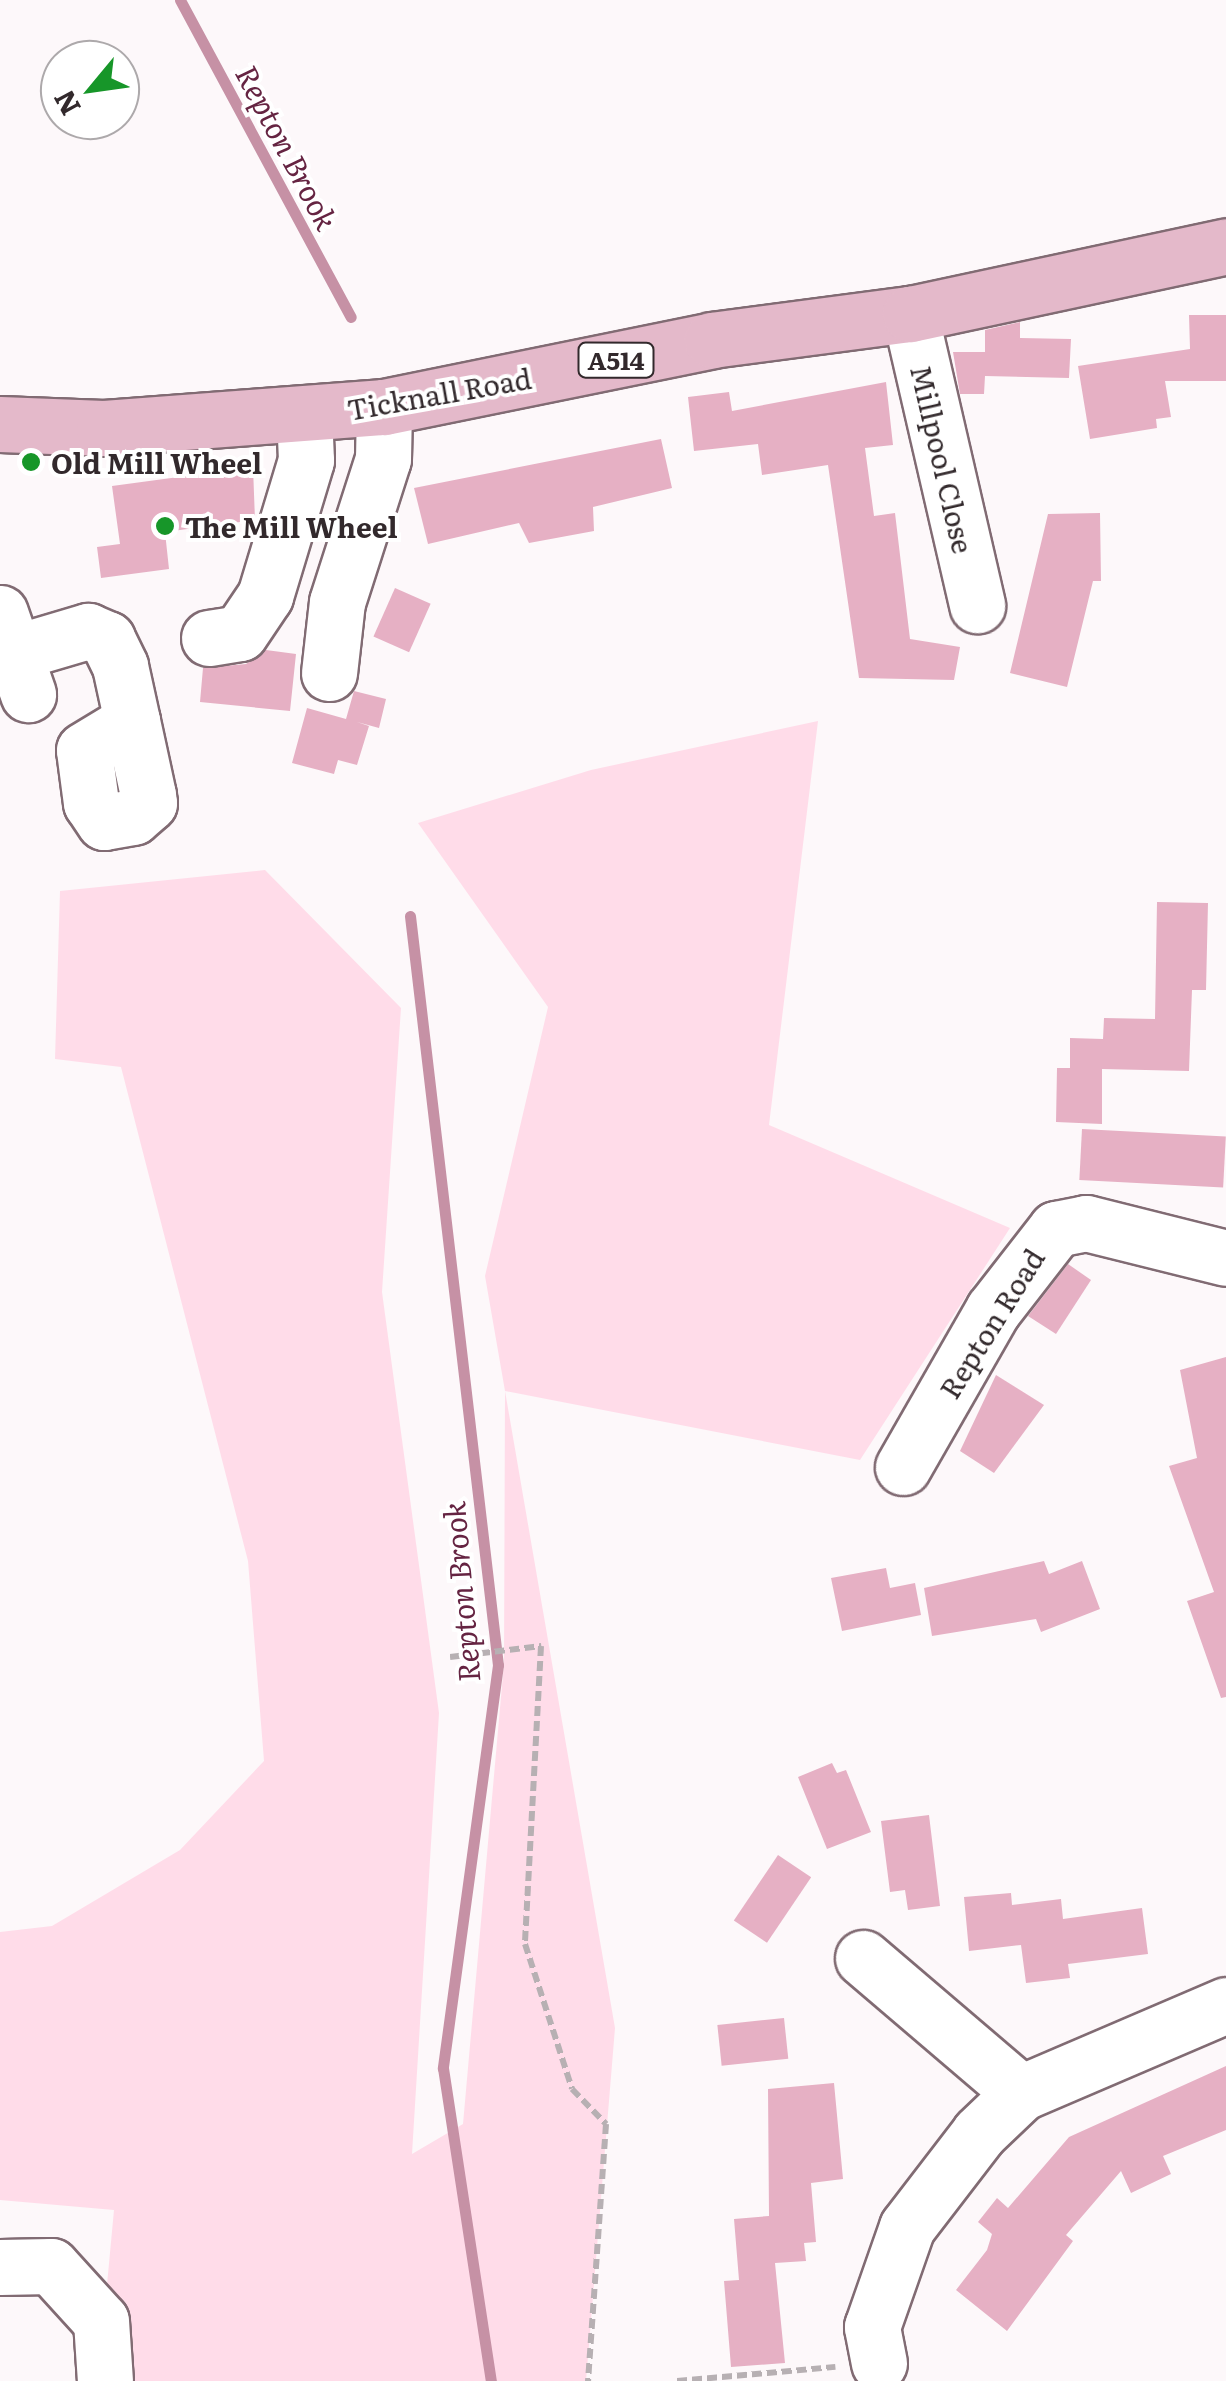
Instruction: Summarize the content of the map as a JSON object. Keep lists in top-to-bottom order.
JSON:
{
  "streets": {
    "main road": ["A514", "Ticknall Road"],
    "street": ["Millpool Close", "Repton Road"]
  },
  "crossings": [
    ["Ticknall Road", "Millpool Close"]
  ],
  "water": ["Repton Brook"],
  "places": ["Old Mill Wheel", "The Mill Wheel"],
  "north": "bottom left"
}
